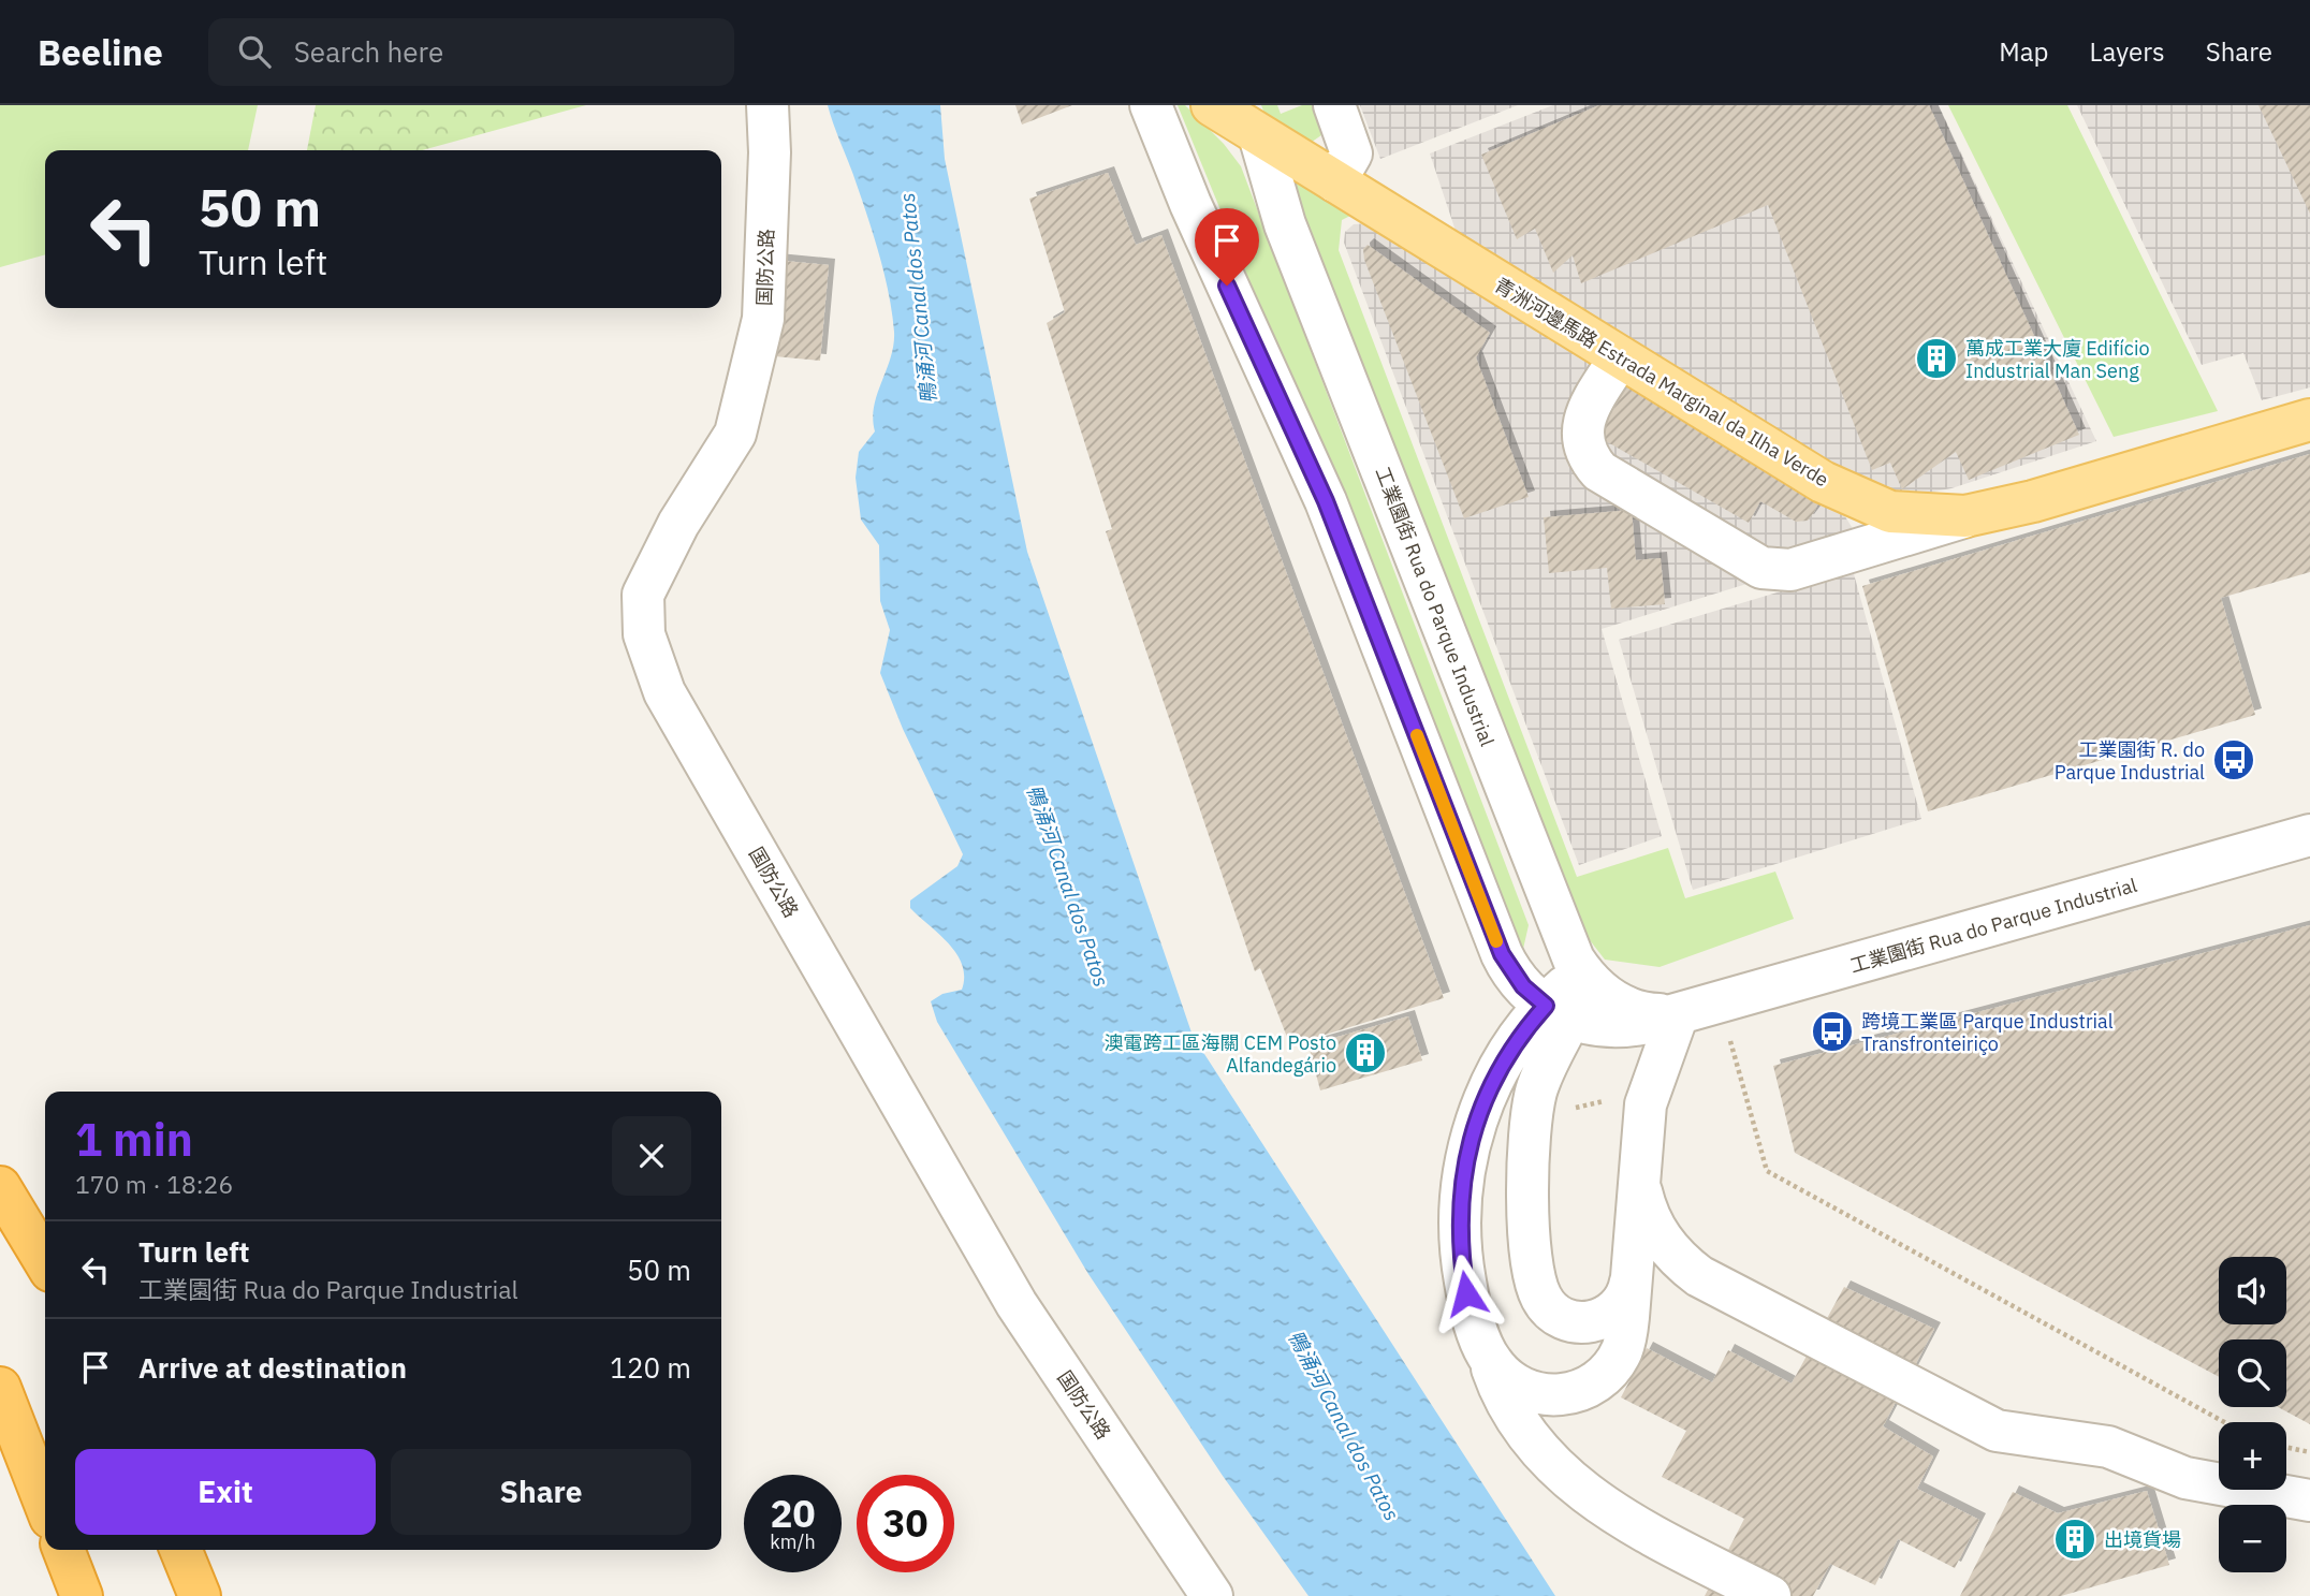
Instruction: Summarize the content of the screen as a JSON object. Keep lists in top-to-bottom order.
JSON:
{
  "streets": {
    "main road": ["青洲河邊馬路 Estrada Marginal da Ilha Verde"],
    "street": ["国防公路", "工業園街 Rua do Parque Industrial"]
  },
  "crossings": [
    ["青洲河邊馬路 Estrada Marginal da Ilha Verde", "工業園街 Rua do Parque Industrial"]
  ],
  "water": ["鴨涌河 Canal dos Patos"],
  "places": {
    "building": ["萬成工業大廈 Edifício Industrial Man Seng", "澳電跨工區海關 CEM Posto Alfandegário", "出境貨場"],
    "bus stop": ["工業園街 R. do Parque Industrial", "跨境工業區 Parque Industrial Transfronteiriço"]
  },
  "page": {
    "header": "Beeline",
    "search": "Search here",
    "nav": ["Map", "Layers", "Share"],
    "turn": ["50 m", "Turn left"],
    "heading": ["1 min", "170 m · 18:26"],
    "list": [
      {
        "name": "Turn left",
        "note": "工業園街 Rua do Parque Industrial",
        "value": "50 m"
      },
      {
        "name": "Arrive at destination",
        "value": "120 m"
      }
    ],
    "map_buttons": ["+", "−"],
    "buttons": ["Exit", "Share"],
    "speed": "20 km/h",
    "limit": "30"
  }
}
